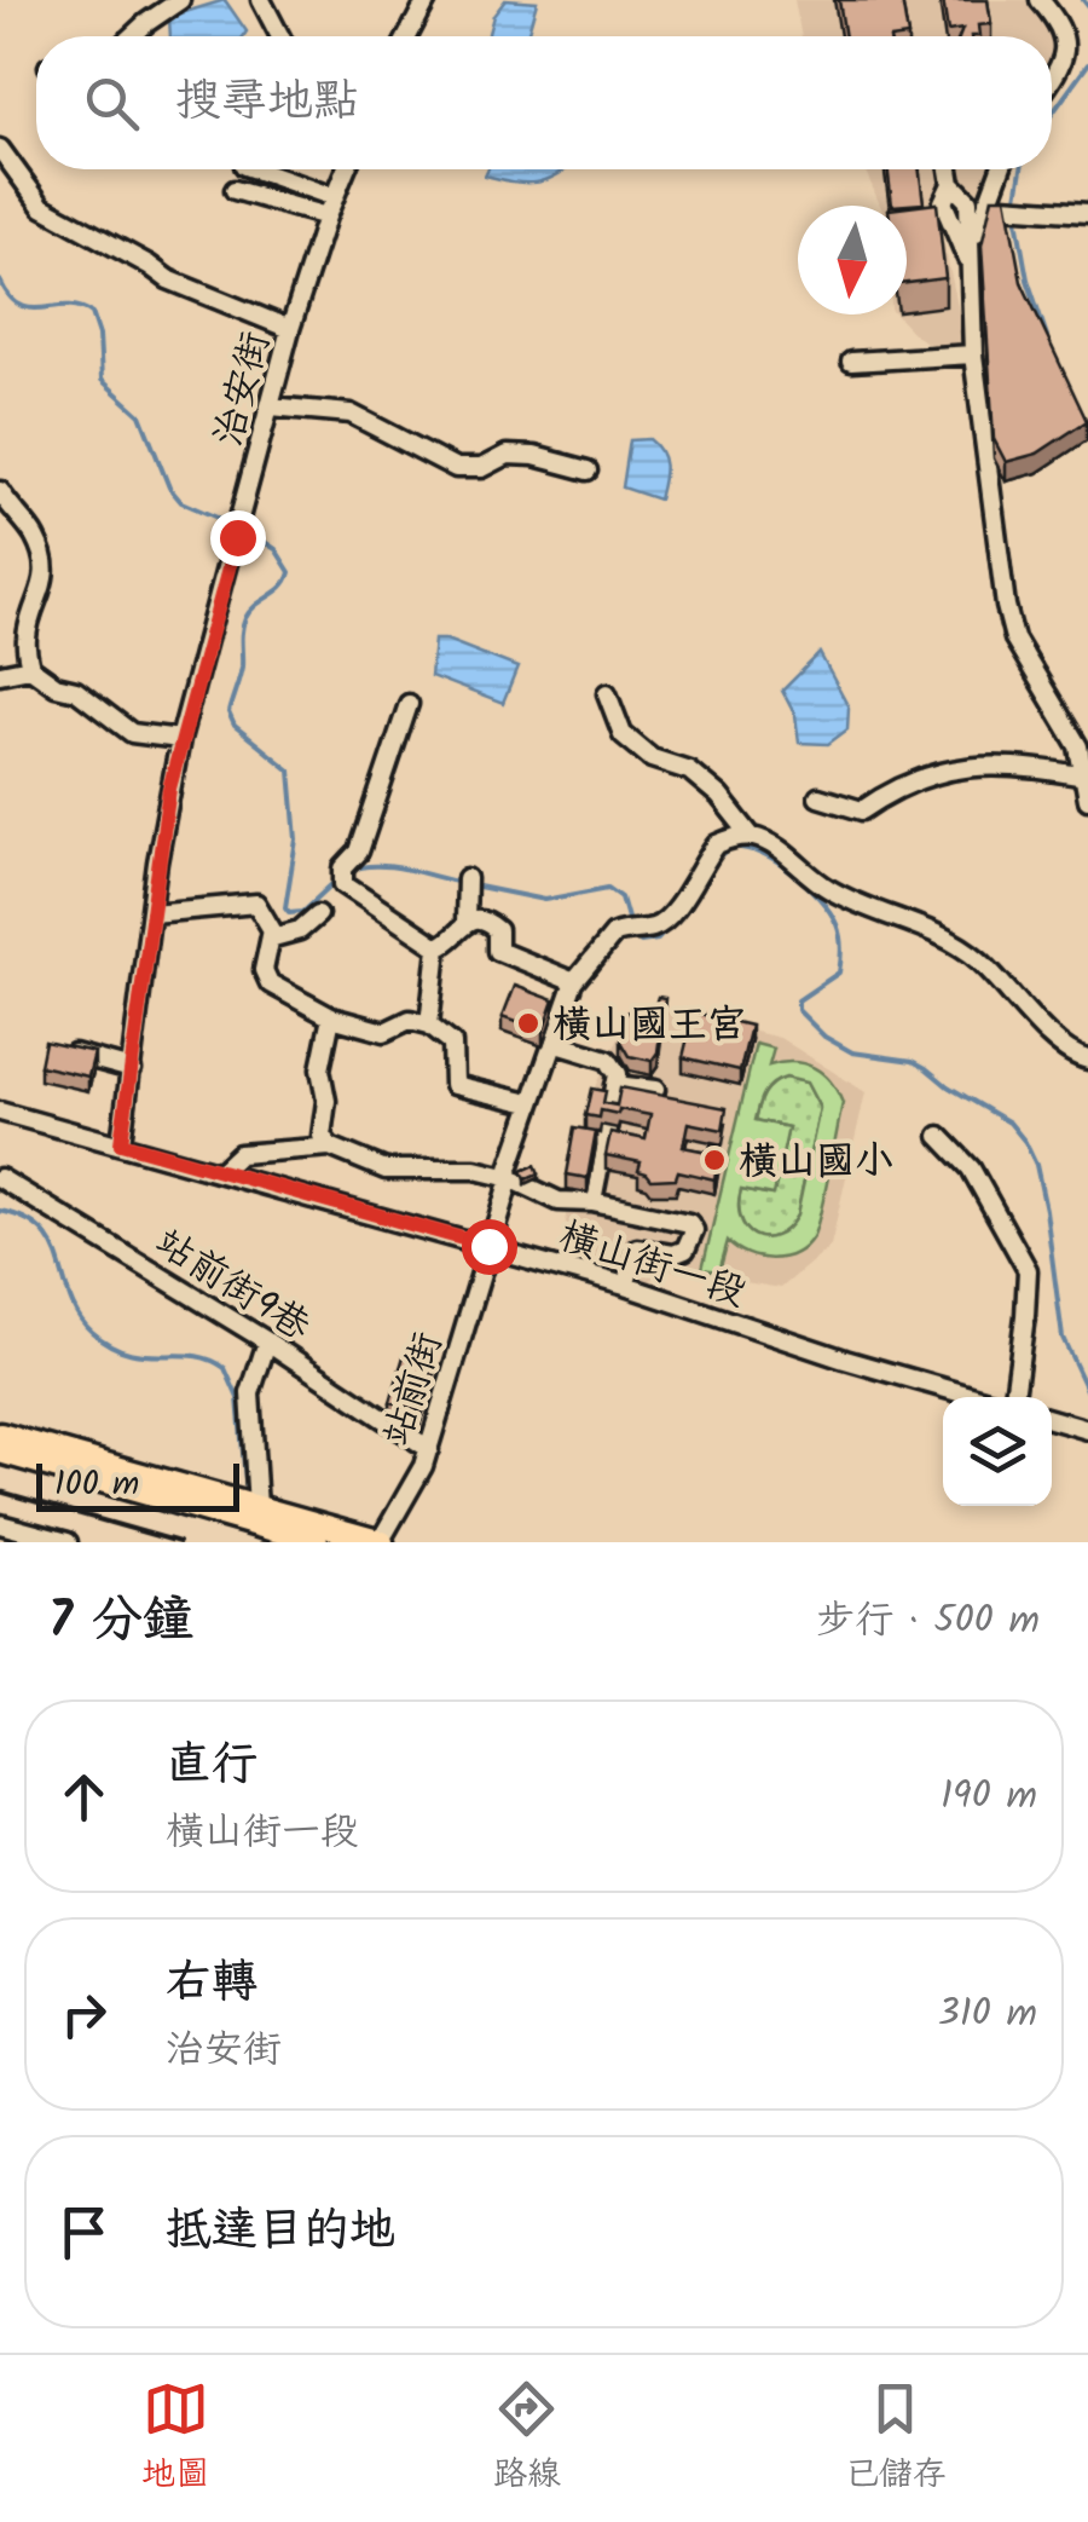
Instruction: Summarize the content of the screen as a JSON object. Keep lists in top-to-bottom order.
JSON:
{
  "streets": {
    "street": [
      "治安街",
      "橫山街一段",
      "站前街9巷",
      "站前街"
    ]
  },
  "crossings": [
    ["治安街", "橫山街一段"],
    ["橫山街一段", "站前街"],
    ["站前街9巷", "站前街"]
  ],
  "places": ["橫山國王宮", "橫山國小"],
  "scale_bar": "100 m",
  "north": "bottom",
  "page": {
    "search": "搜尋地點",
    "scale": "100 m",
    "heading": ["7 分鐘", "步行 · 500 m"],
    "list": [
      ["直行", "橫山街一段", "190 m"],
      ["右轉", "治安街", "310 m"],
      "抵達目的地"
    ],
    "nav": ["地圖", "路線", "已儲存"]
  }
}
